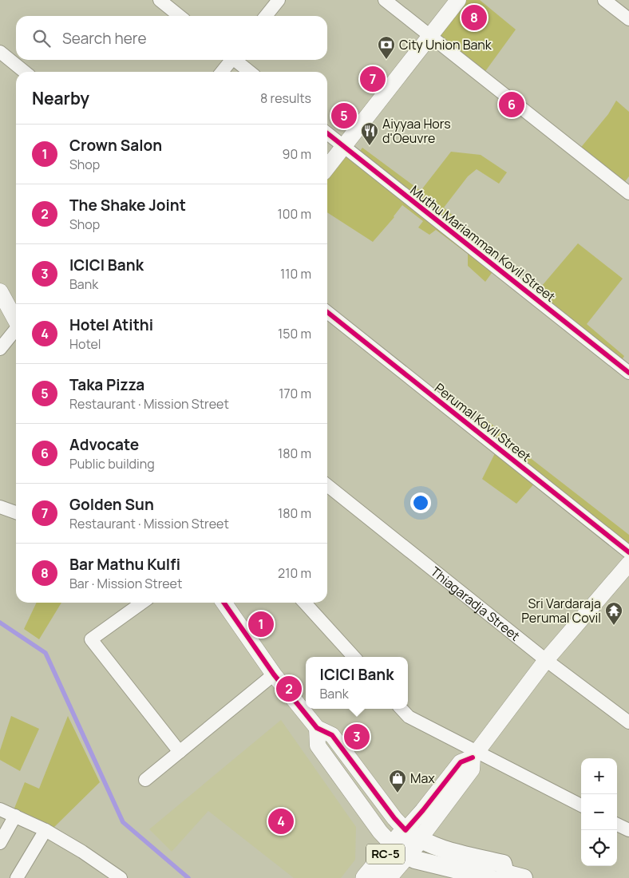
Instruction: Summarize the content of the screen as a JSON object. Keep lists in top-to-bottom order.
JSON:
{
  "streets": {
    "main road": ["RC-5"],
    "street": ["Muthu Mariamman Kovil Street", "Perumal Kovil Street", "Thiagaradja Street"]
  },
  "crossings": [
    ["Thiagaradja Street", "RC-5"]
  ],
  "places": {
    "bank": ["City Union Bank"],
    "restaurant": ["Aiyyaa Hors d'Oeuvre"],
    "temple": ["Sri Vardaraja Perumal Covil"],
    "shop": ["Max"]
  },
  "page": {
    "pins": [
      "8",
      "7",
      "6",
      "5",
      "1",
      "2",
      "3",
      "4"
    ],
    "search": "Search here",
    "heading": ["Nearby", "8 results"],
    "list": [
      {
        "mark": "1",
        "name": "Crown Salon",
        "note": "Shop",
        "value": "90 m"
      },
      {
        "mark": "2",
        "name": "The Shake Joint",
        "note": "Shop",
        "value": "100 m"
      },
      {
        "mark": "3",
        "name": "ICICI Bank",
        "note": "Bank",
        "value": "110 m"
      },
      {
        "mark": "4",
        "name": "Hotel Atithi",
        "note": "Hotel",
        "value": "150 m"
      },
      {
        "mark": "5",
        "name": "Taka Pizza",
        "note": "Restaurant · Mission Street",
        "value": "170 m"
      },
      {
        "mark": "6",
        "name": "Advocate",
        "note": "Public building",
        "value": "180 m"
      },
      {
        "mark": "7",
        "name": "Golden Sun",
        "note": "Restaurant · Mission Street",
        "value": "180 m"
      },
      {
        "mark": "8",
        "name": "Bar Mathu Kulfi",
        "note": "Bar · Mission Street",
        "value": "210 m"
      }
    ],
    "popup": ["ICICI Bank", "Bank"],
    "map_buttons": ["+", "−"]
  }
}
